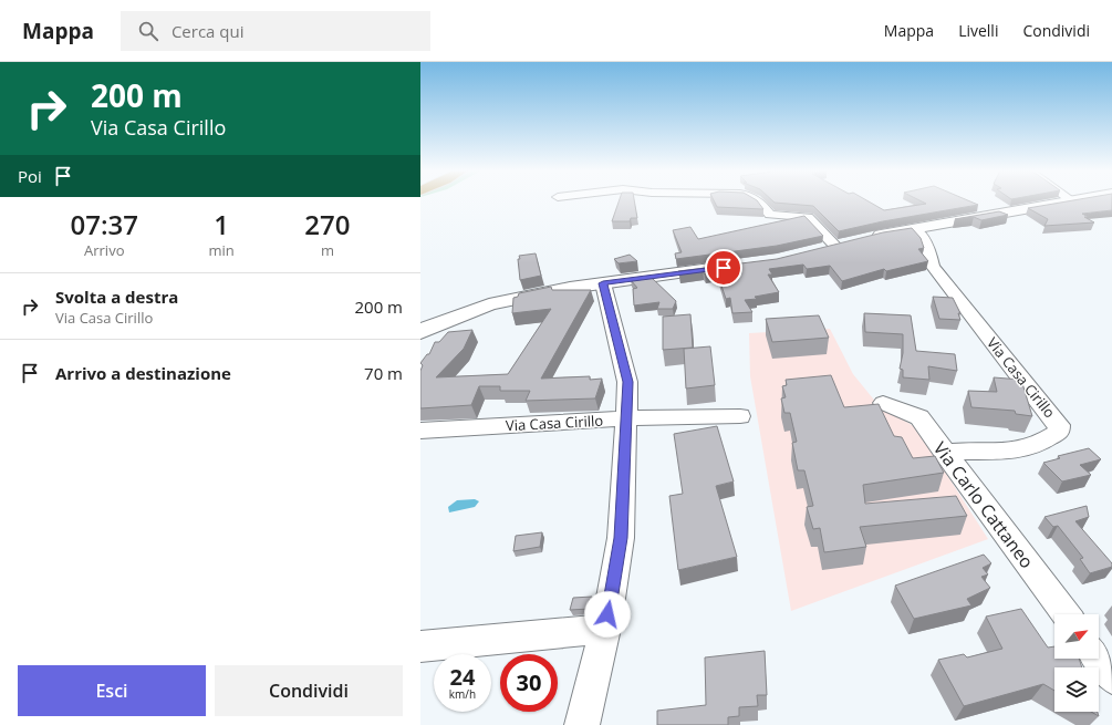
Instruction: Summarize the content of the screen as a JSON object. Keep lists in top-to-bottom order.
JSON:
{
  "streets": {
    "street": ["Via Casa Cirillo", "Via Carlo Cattaneo"]
  },
  "crossings": [
    ["Via Casa Cirillo", "Via Carlo Cattaneo"]
  ],
  "north": "top right",
  "page": {
    "header": "Mappa",
    "search": "Cerca qui",
    "nav": ["Mappa", "Livelli", "Condividi"],
    "turn": ["200 m", "Via Casa Cirillo"],
    "then": "Poi",
    "eta": [
      "07:37",
      "Arrivo",
      "1",
      "min",
      "270",
      "m"
    ],
    "list": [
      {
        "name": "Svolta a destra",
        "note": "Via Casa Cirillo",
        "value": "200 m"
      },
      {
        "name": "Arrivo a destinazione",
        "value": "70 m"
      }
    ],
    "speed": "24 km/h",
    "limit": "30",
    "buttons": ["Esci", "Condividi"]
  }
}
